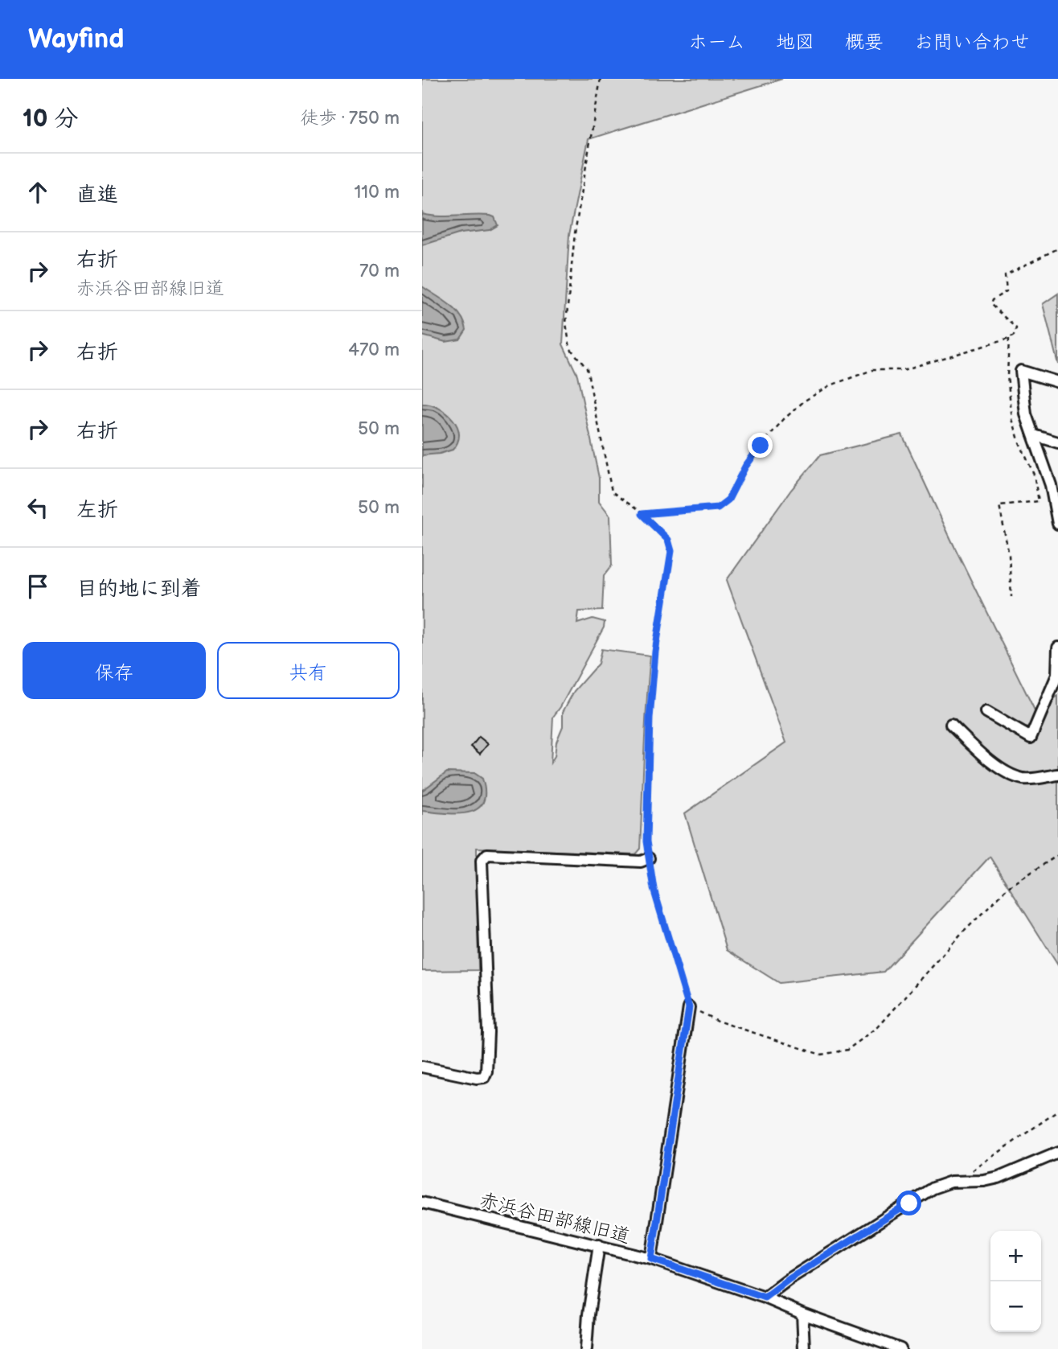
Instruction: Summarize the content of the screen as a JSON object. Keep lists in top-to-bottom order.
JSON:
{
  "streets": {
    "street": ["赤浜谷田部線旧道"]
  },
  "page": {
    "header": "Wayfind",
    "nav": [
      "ホーム",
      "地図",
      "概要",
      "お問い合わせ"
    ],
    "heading": ["10 分", "徒歩 · 750 m"],
    "list": [
      ["直進", "110 m"],
      ["右折", "赤浜谷田部線旧道", "70 m"],
      ["右折", "470 m"],
      ["右折", "50 m"],
      ["左折", "50 m"],
      "目的地に到着"
    ],
    "buttons": ["保存", "共有"],
    "map_buttons": ["+", "−"]
  }
}
